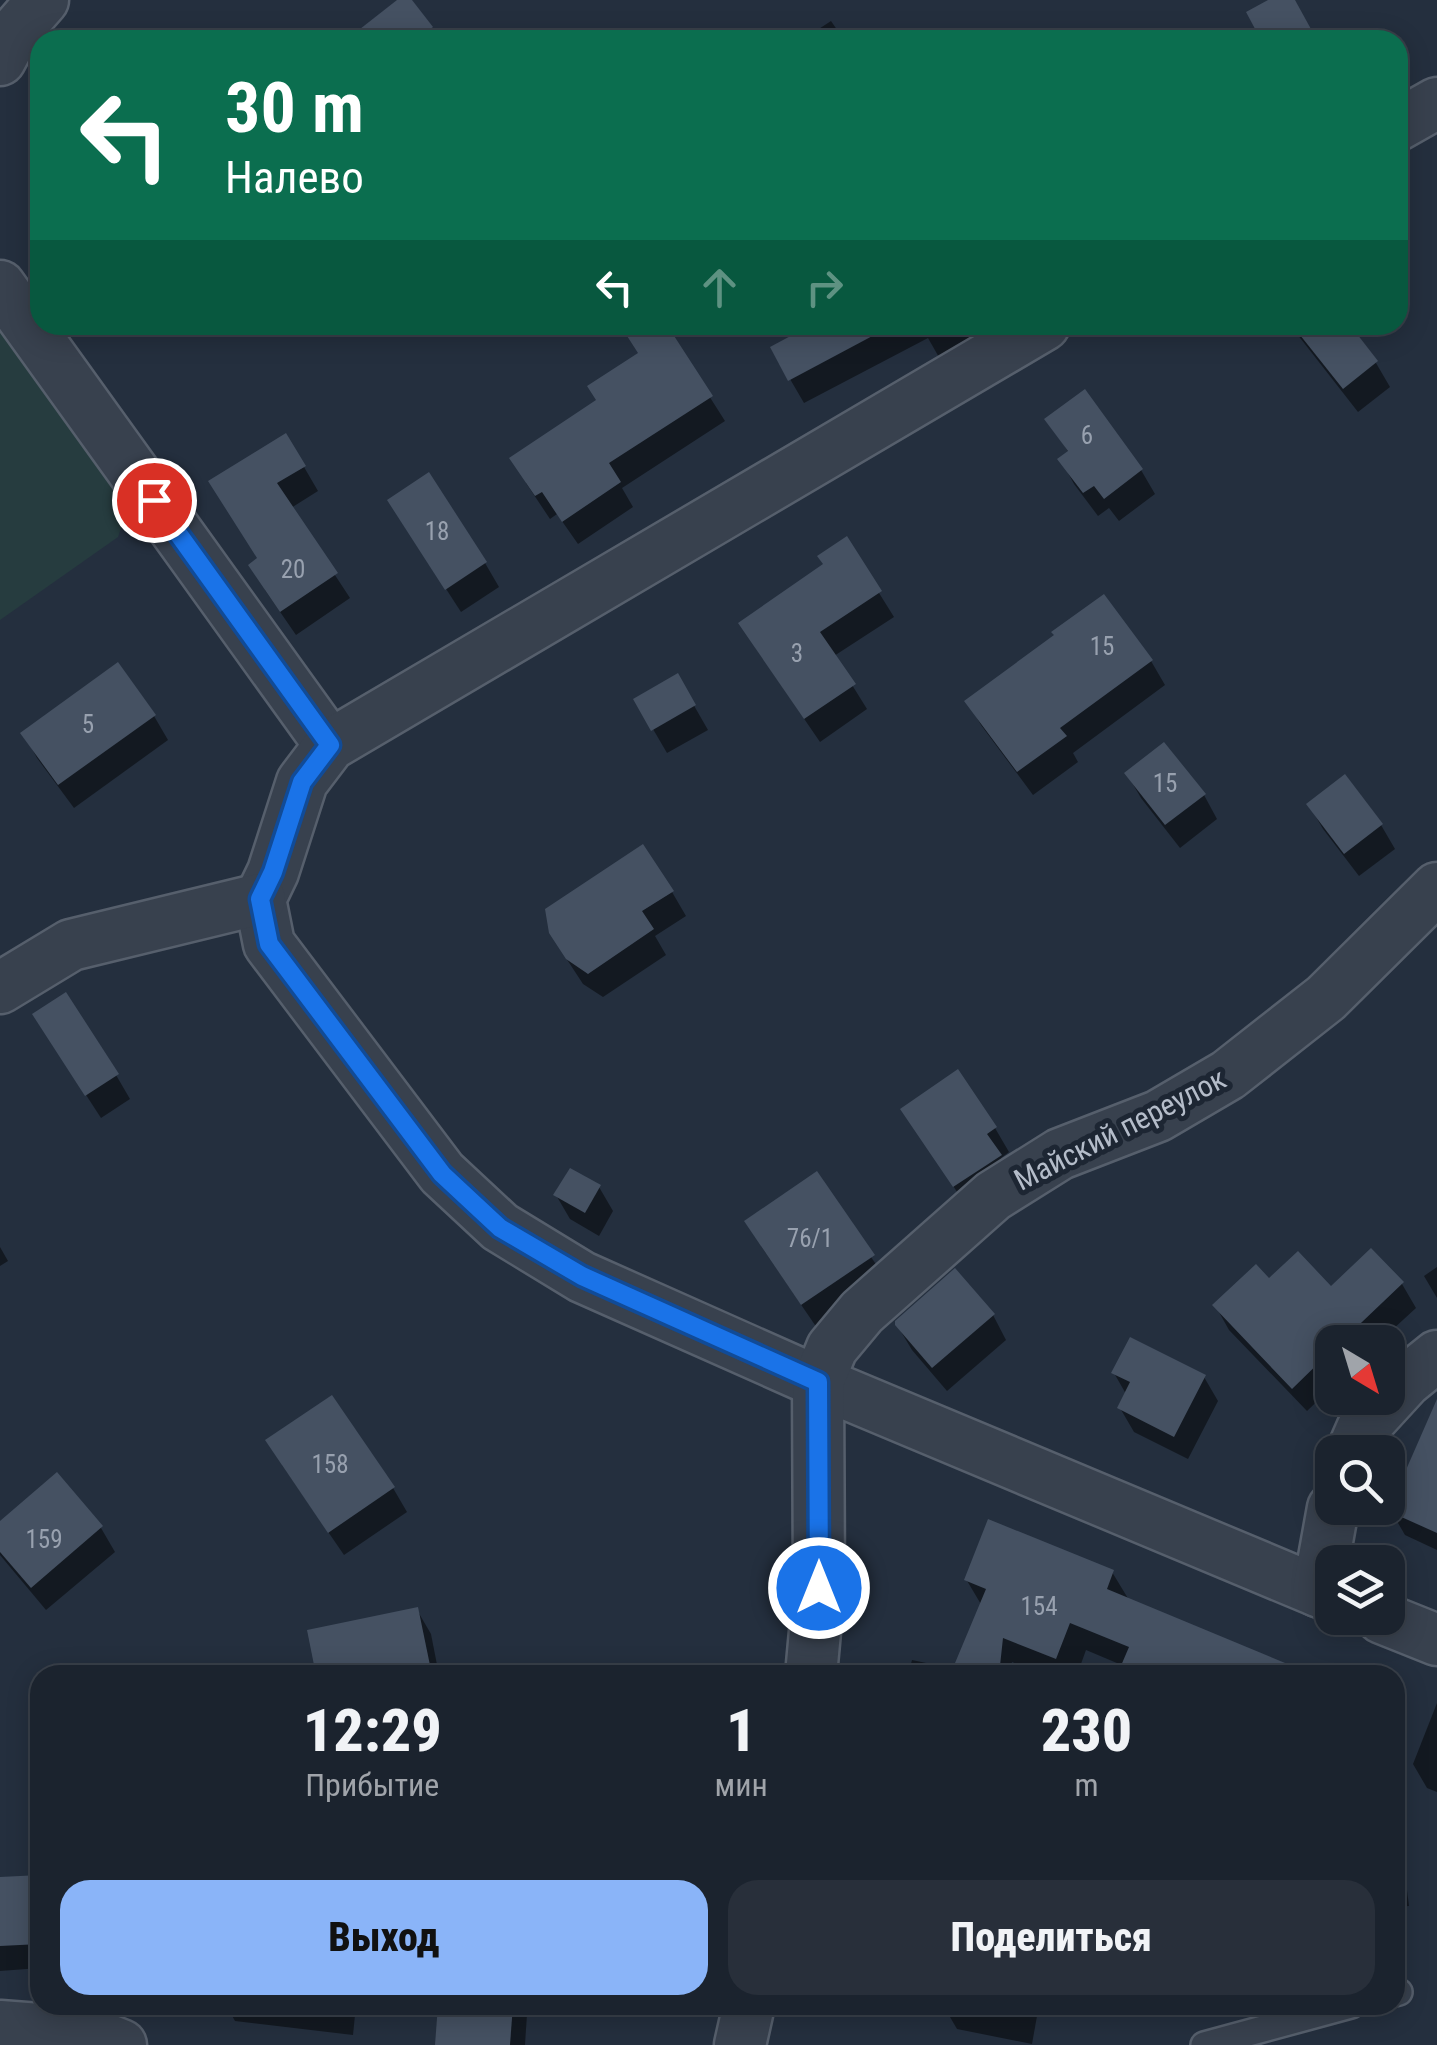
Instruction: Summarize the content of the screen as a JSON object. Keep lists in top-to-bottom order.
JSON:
{
  "streets": {
    "street": ["Майский переулок"]
  },
  "house_numbers": [
    "6",
    "18",
    "20",
    "15",
    "3",
    "5",
    "15",
    "76/1",
    "158",
    "159",
    "154"
  ],
  "north": "bottom right",
  "page": {
    "turn": ["30 m", "Налево"],
    "eta": [
      "12:29",
      "Прибытие",
      "1",
      "мин",
      "230",
      "m"
    ],
    "buttons": ["Выход", "Поделиться"]
  }
}
